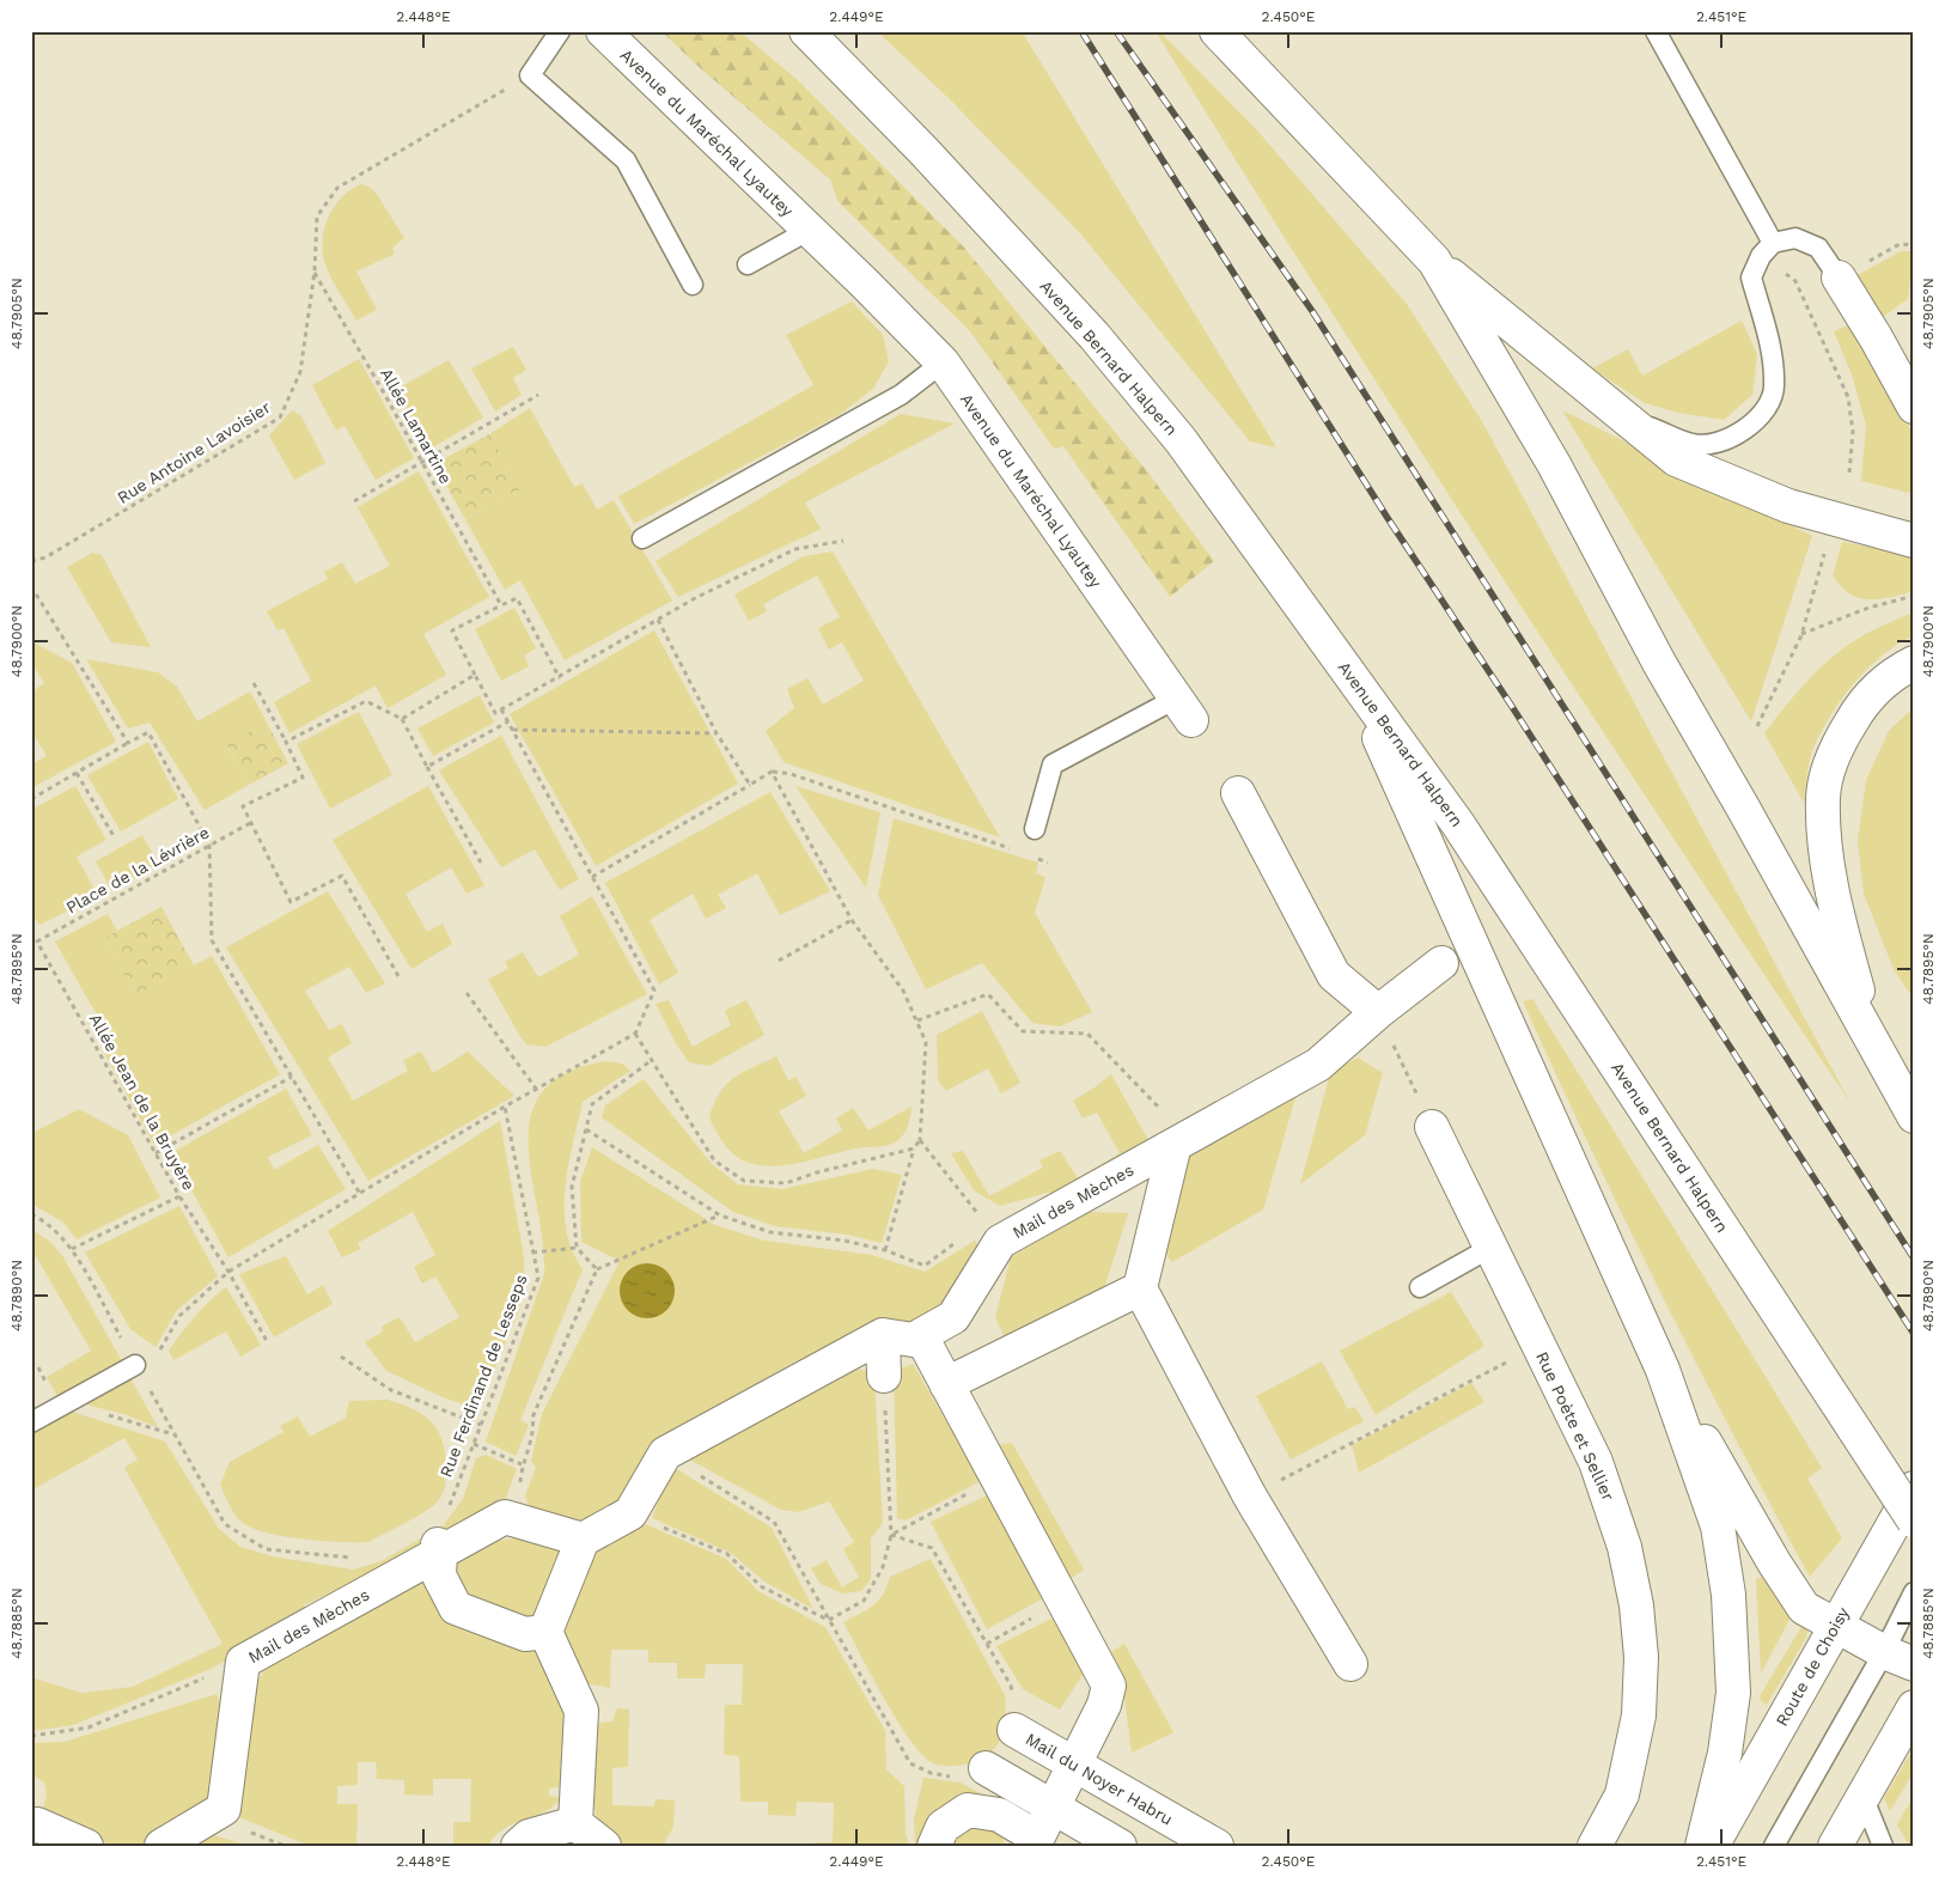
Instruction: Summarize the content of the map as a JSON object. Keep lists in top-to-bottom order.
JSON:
{
  "streets": {
    "main road": [
      "Avenue du Maréchal Lyautey",
      "Avenue Bernard Halpern",
      "Mail des Mèches",
      "Rue Poète et Sellier",
      "Route de Choisy",
      "Mail du Noyer Habru"
    ],
    "path": [
      "Allée Lamartine",
      "Rue Antoine Lavoisier",
      "Place de la Lévrière",
      "Allée Jean de la Bruyère",
      "Rue Ferdinand de Lesseps"
    ]
  },
  "crossings": [
    ["Allée Lamartine", "Rue Antoine Lavoisier"],
    ["Place de la Lévrière", "Allée Jean de la Bruyère"]
  ],
  "coordinates": [
    "2.448°E",
    "2.449°E",
    "2.450°E",
    "2.451°E",
    "48.7905°N",
    "48.7900°N",
    "48.7895°N",
    "48.7890°N",
    "48.7885°N"
  ]
}
